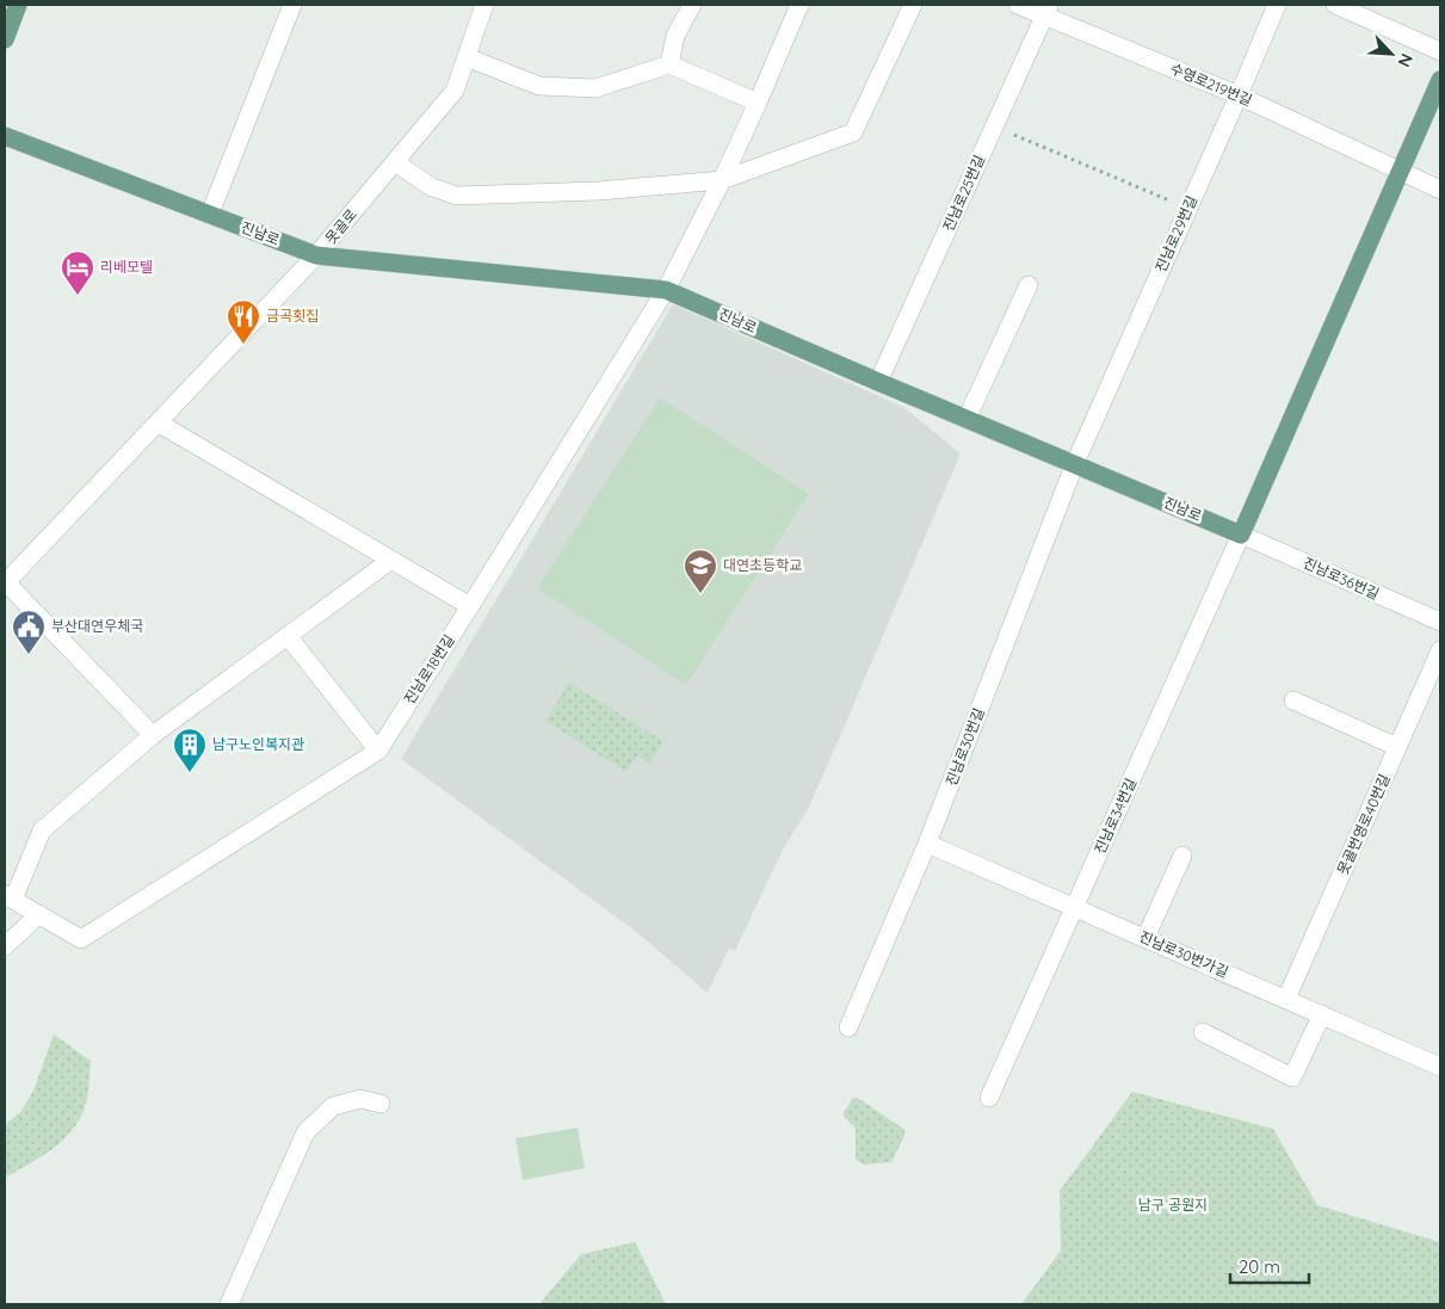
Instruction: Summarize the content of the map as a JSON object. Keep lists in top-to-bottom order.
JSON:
{
  "streets": {
    "main road": ["진남로"],
    "street": [
      "수영로219번길",
      "진남로25번길",
      "못골로",
      "진남로29번길",
      "진남로36번길",
      "진남로18번길",
      "진남로30번길",
      "진남로34번길",
      "못골번영로40번길",
      "진남로30번가길"
    ]
  },
  "crossings": [
    ["수영로219번길", "진남로25번길"],
    ["수영로219번길", "진남로29번길"],
    ["진남로25번길", "진남로"],
    ["못골로", "진남로"],
    ["진남로", "진남로29번길"],
    ["진남로", "진남로36번길"],
    ["진남로", "진남로18번길"],
    ["진남로", "진남로30번길"],
    ["진남로", "진남로34번길"],
    ["진남로29번길", "진남로30번길"],
    ["진남로36번길", "진남로34번길"],
    ["진남로30번길", "진남로30번가길"],
    ["진남로34번길", "진남로30번가길"],
    ["못골번영로40번길", "진남로30번가길"]
  ],
  "parks": ["남구 공원지"],
  "places": {
    "hotel": ["리베모텔"],
    "restaurant": ["금곡횟집"],
    "school or university": ["대연초등학교"],
    "public building": ["부산대연우체국"],
    "building": ["남구노인복지관"]
  },
  "scale_bar": "20 m",
  "north": "bottom right"
}
